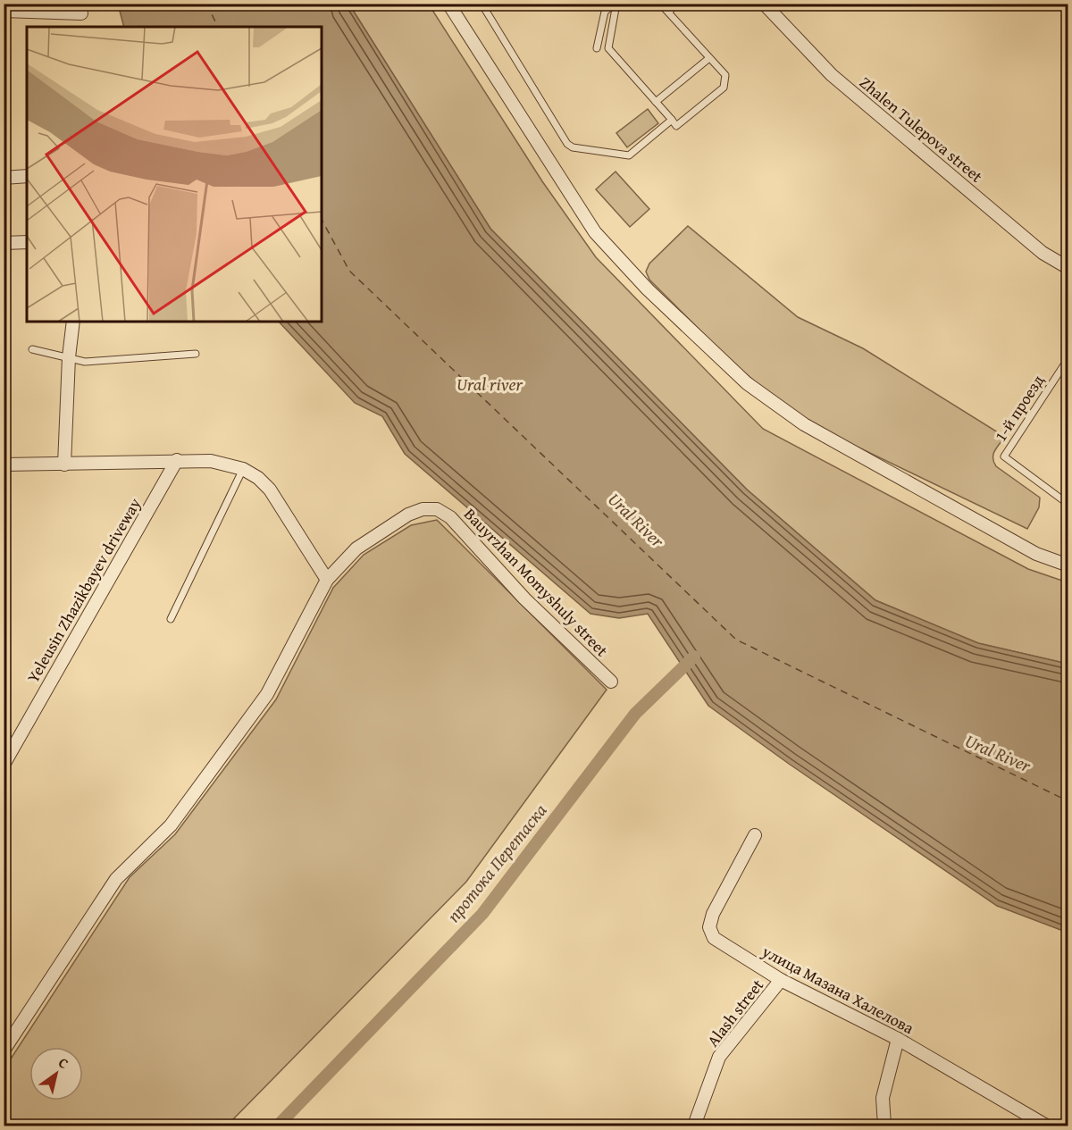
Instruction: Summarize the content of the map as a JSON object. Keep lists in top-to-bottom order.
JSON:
{
  "streets": {
    "street": [
      "Zhalen Tulepova street",
      "Bauyrzhan Momyshuly street",
      "Yeleusin Zhazikbayev driveway",
      "улица Мазана Халелова",
      "Alash street"
    ],
    "lane": ["1-й проезд"]
  },
  "crossings": [
    ["улица Мазана Халелова", "Alash street"]
  ],
  "water": ["Ural river", "Ural River", "протока Перетаска"],
  "north": "top right"
}
